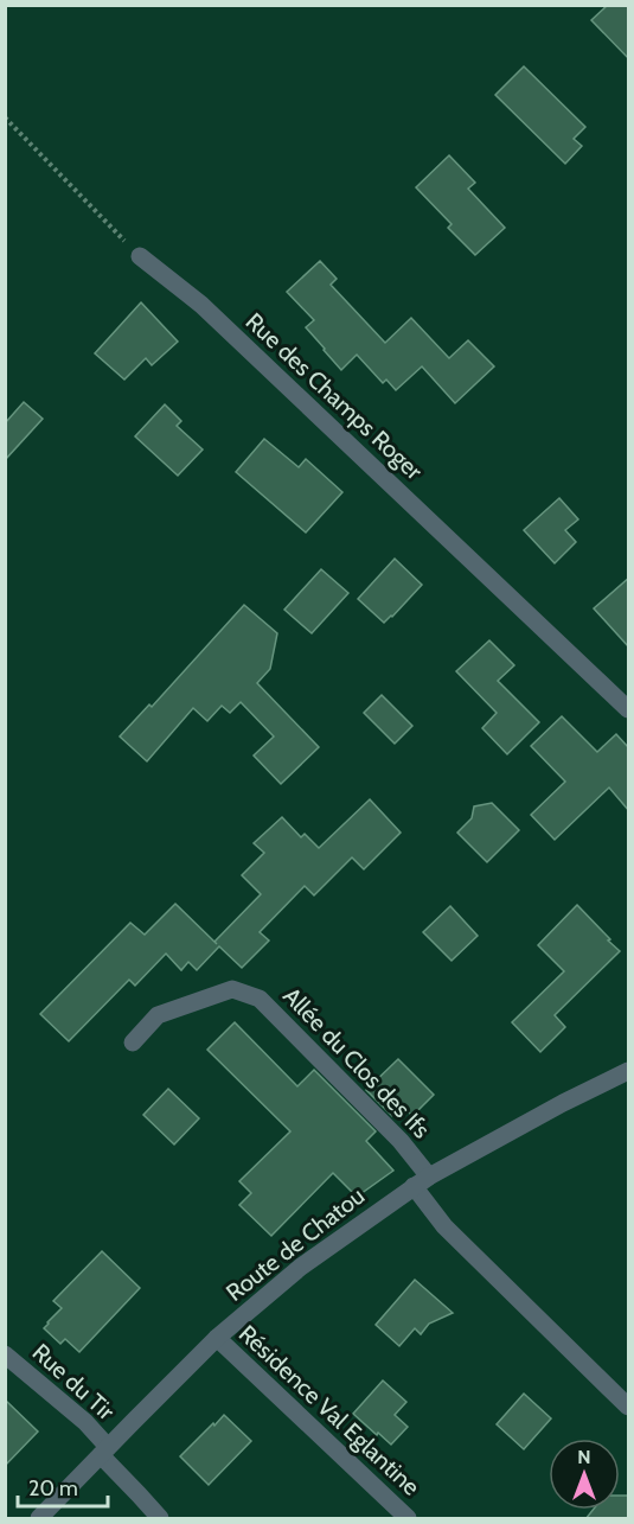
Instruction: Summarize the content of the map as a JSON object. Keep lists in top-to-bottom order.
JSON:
{
  "streets": {
    "street": [
      "Rue des Champs Roger",
      "Allée du Clos des Ifs",
      "Route de Chatou",
      "Rue du Tir",
      "Résidence Val Eglantine"
    ]
  },
  "crossings": [
    ["Allée du Clos des Ifs", "Route de Chatou"],
    ["Route de Chatou", "Rue du Tir"],
    ["Route de Chatou", "Résidence Val Eglantine"]
  ],
  "scale_bar": "20 m",
  "north": "top"
}
